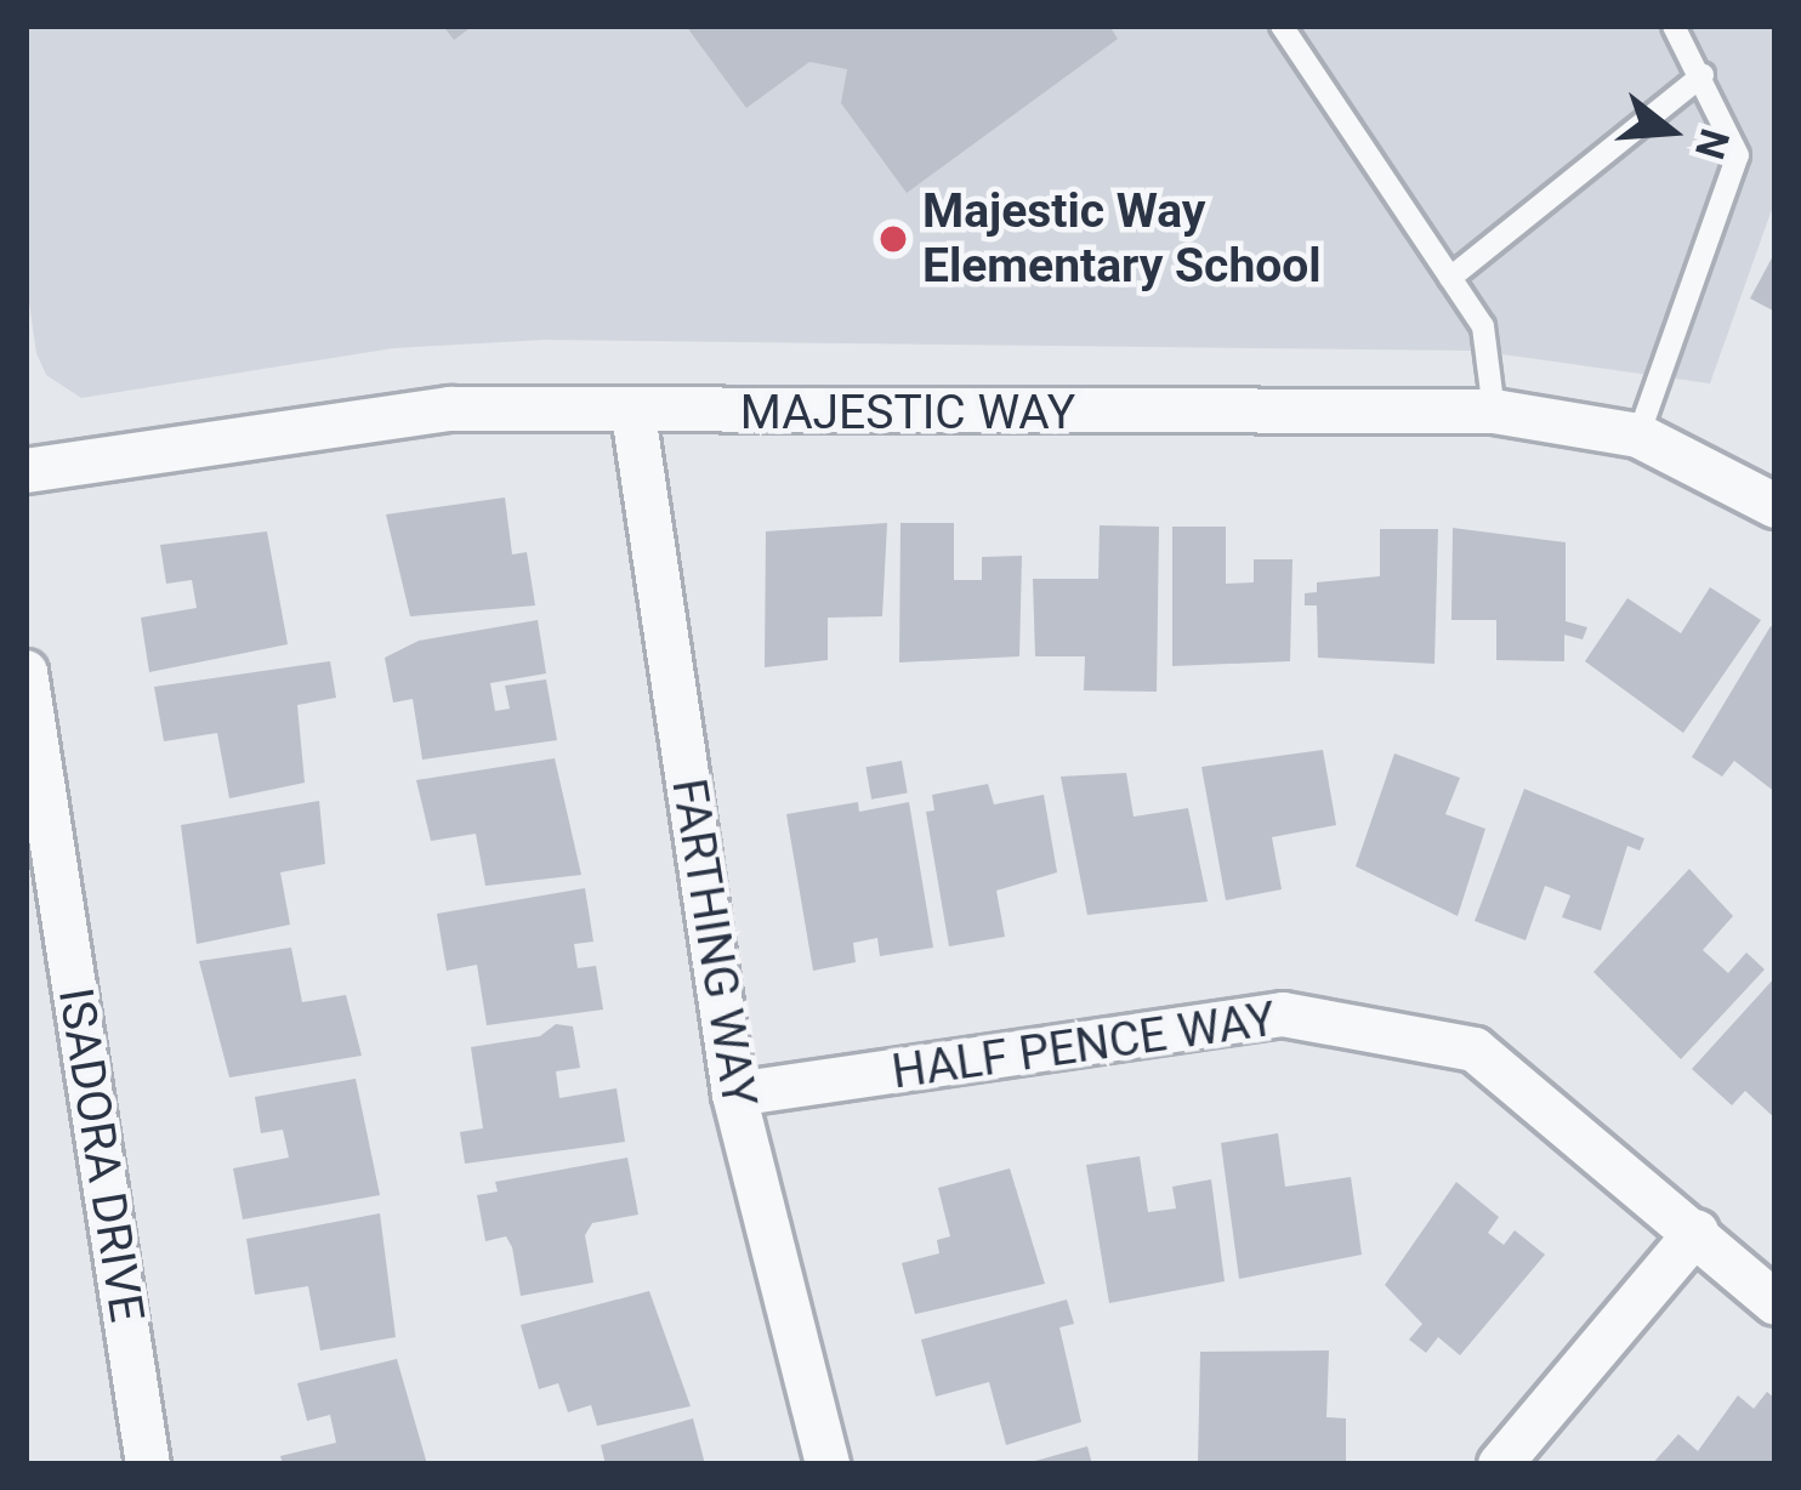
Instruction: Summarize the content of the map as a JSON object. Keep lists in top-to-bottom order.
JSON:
{
  "streets": {
    "street": [
      "MAJESTIC WAY",
      "FARTHING WAY",
      "HALF PENCE WAY",
      "ISADORA DRIVE"
    ]
  },
  "crossings": [
    ["MAJESTIC WAY", "FARTHING WAY"],
    ["FARTHING WAY", "HALF PENCE WAY"]
  ],
  "places": ["Majestic Way Elementary School"],
  "north": "right"
}
